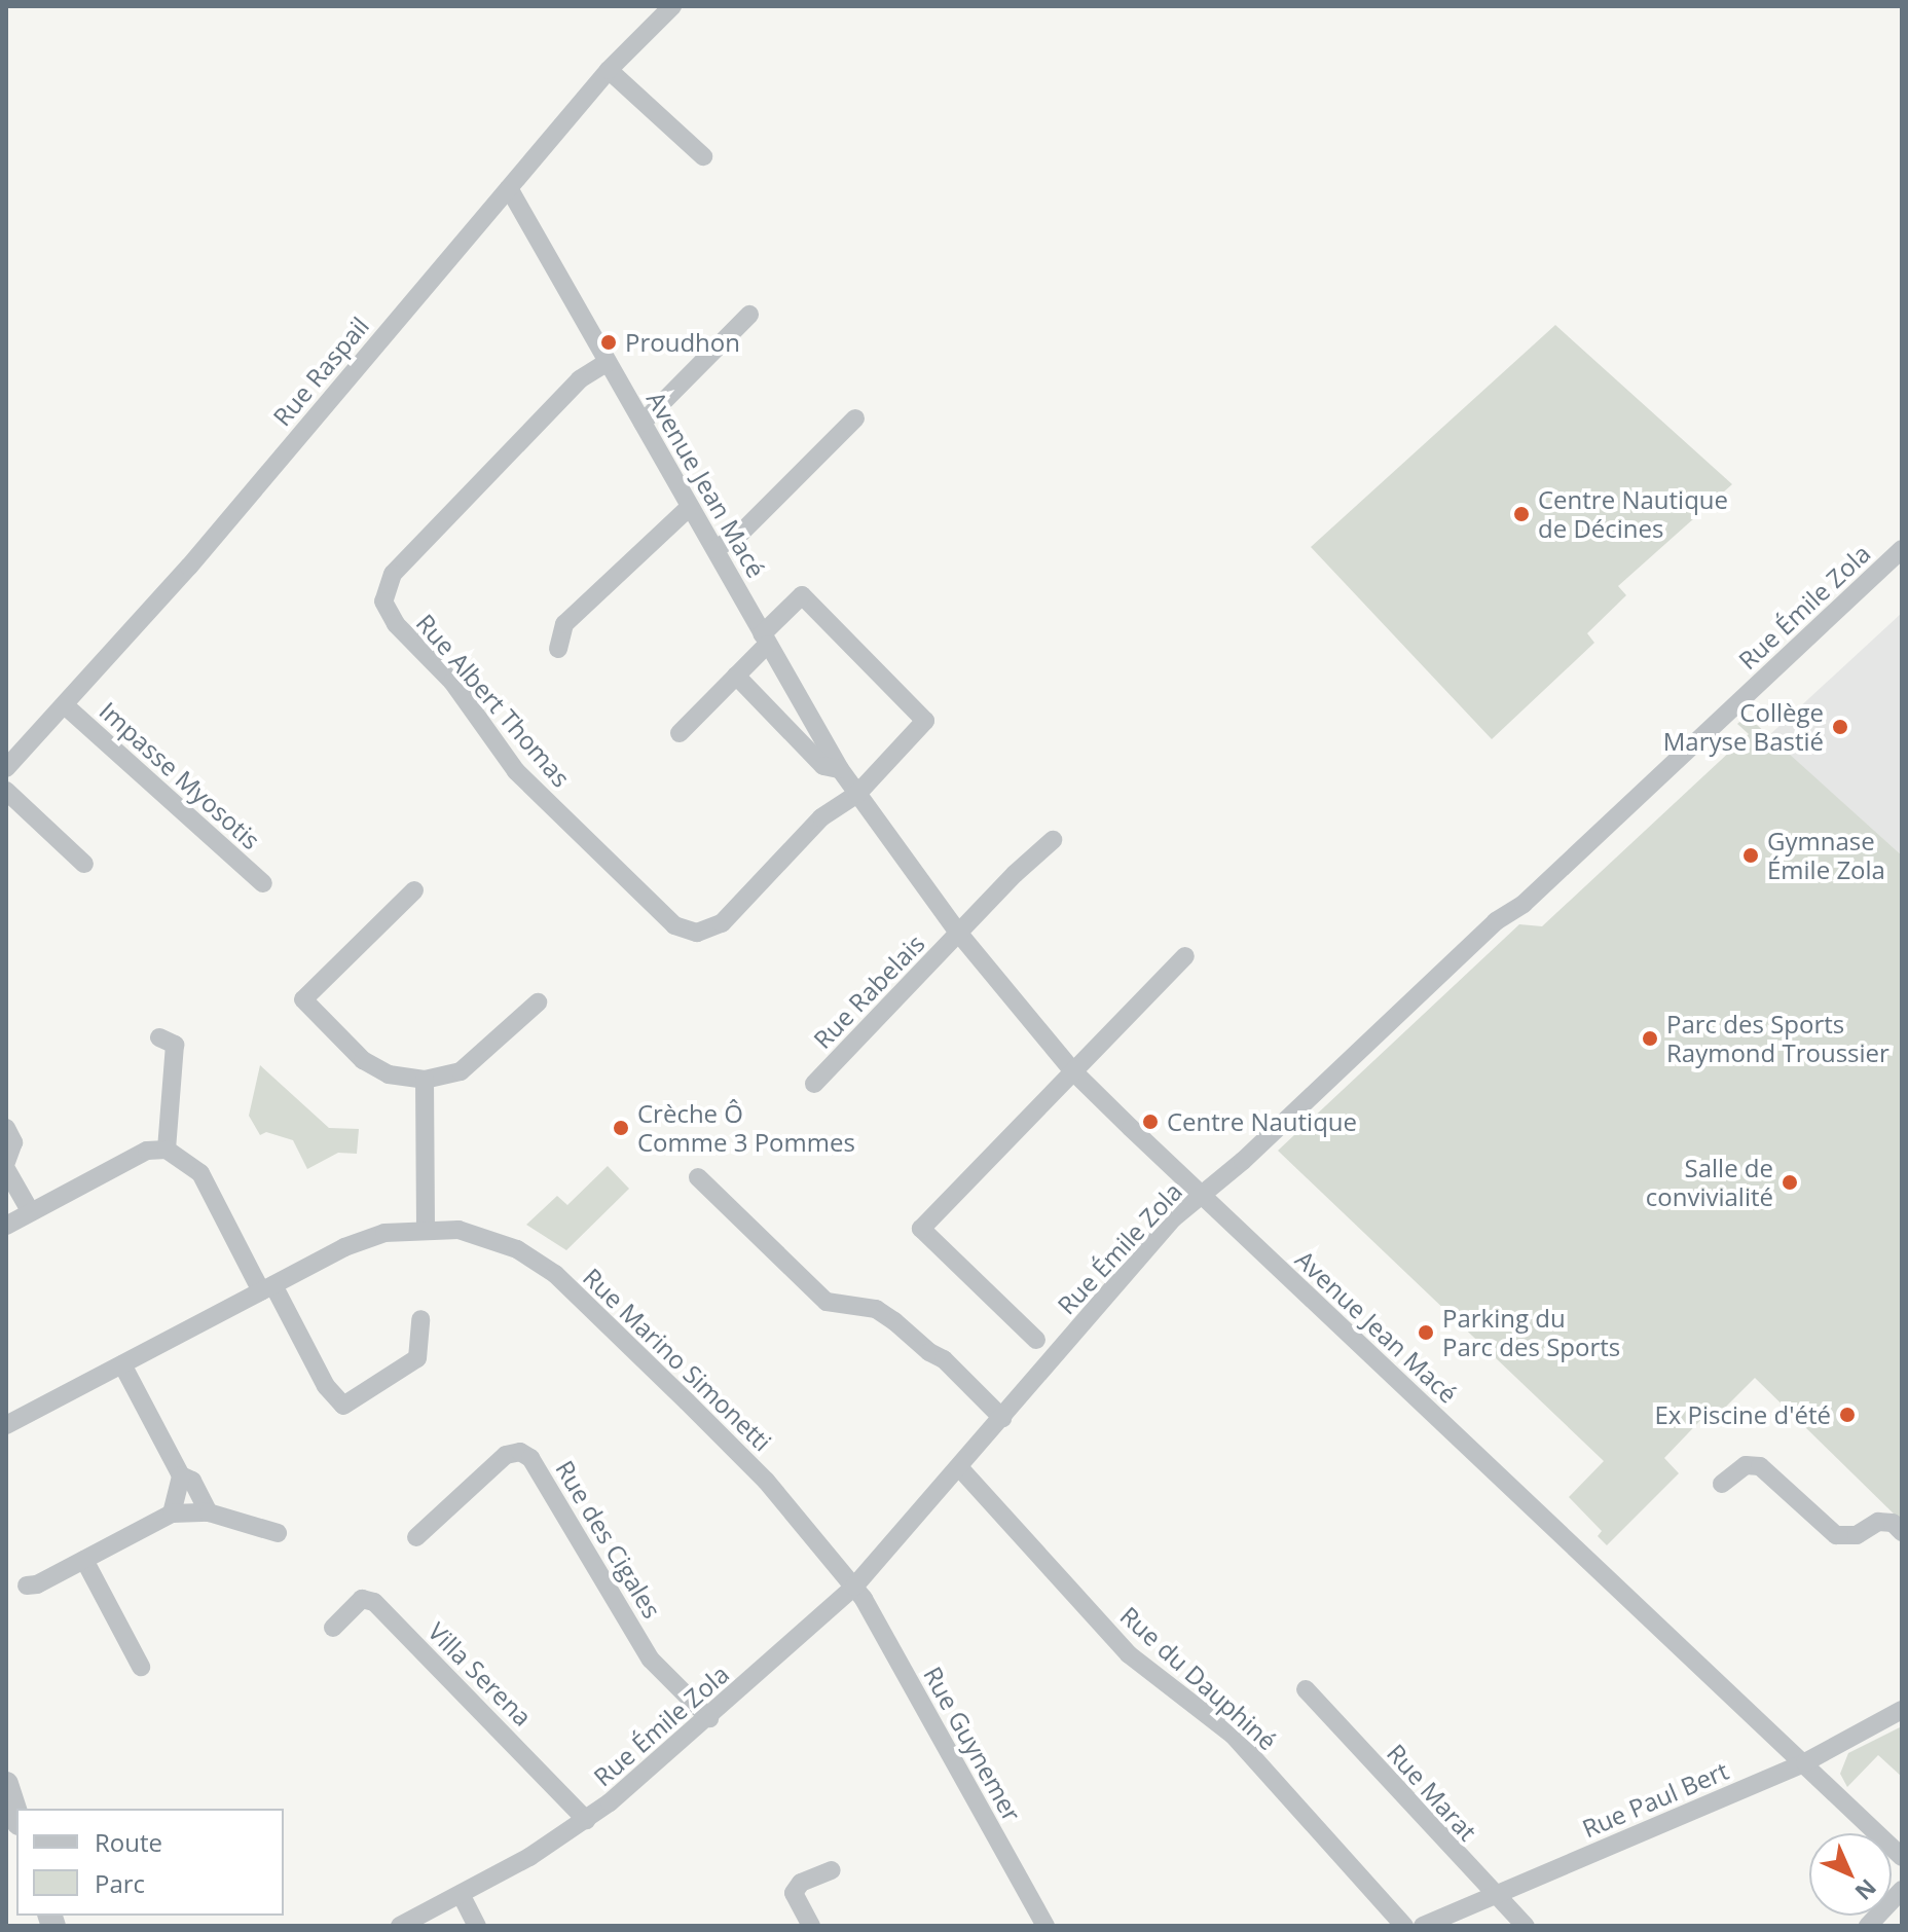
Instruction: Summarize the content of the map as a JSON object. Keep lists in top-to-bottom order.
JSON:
{
  "streets": {
    "street": [
      "Rue Raspail",
      "Avenue Jean Macé",
      "Rue Émile Zola",
      "Rue Albert Thomas",
      "Impasse Myosotis",
      "Rue Rabelais",
      "Rue Marino Simonetti",
      "Rue des Cigales",
      "Villa Serena",
      "Rue du Dauphiné",
      "Rue Guynemer",
      "Rue Marat",
      "Rue Paul Bert"
    ]
  },
  "crossings": [
    ["Rue Raspail", "Avenue Jean Macé"],
    ["Rue Raspail", "Impasse Myosotis"],
    ["Avenue Jean Macé", "Rue Émile Zola"],
    ["Avenue Jean Macé", "Rue Albert Thomas"],
    ["Avenue Jean Macé", "Rue Rabelais"],
    ["Avenue Jean Macé", "Rue Paul Bert"],
    ["Rue Émile Zola", "Rue Marino Simonetti"],
    ["Rue Émile Zola", "Rue des Cigales"],
    ["Rue Émile Zola", "Villa Serena"],
    ["Rue Émile Zola", "Rue du Dauphiné"],
    ["Rue Émile Zola", "Rue Guynemer"],
    ["Rue Marino Simonetti", "Rue Guynemer"],
    ["Rue Marat", "Rue Paul Bert"]
  ],
  "places": [
    "Proudhon",
    "Centre Nautique de Décines",
    "Collège Maryse Bastié",
    "Gymnase Émile Zola",
    "Parc des Sports Raymond Troussier",
    "Centre Nautique",
    "Crèche Ô Comme 3 Pommes",
    "Salle de convivialité",
    "Parking du Parc des Sports",
    "Ex Piscine d'été"
  ],
  "legend": ["Route", "Parc"],
  "north": "bottom right"
}
